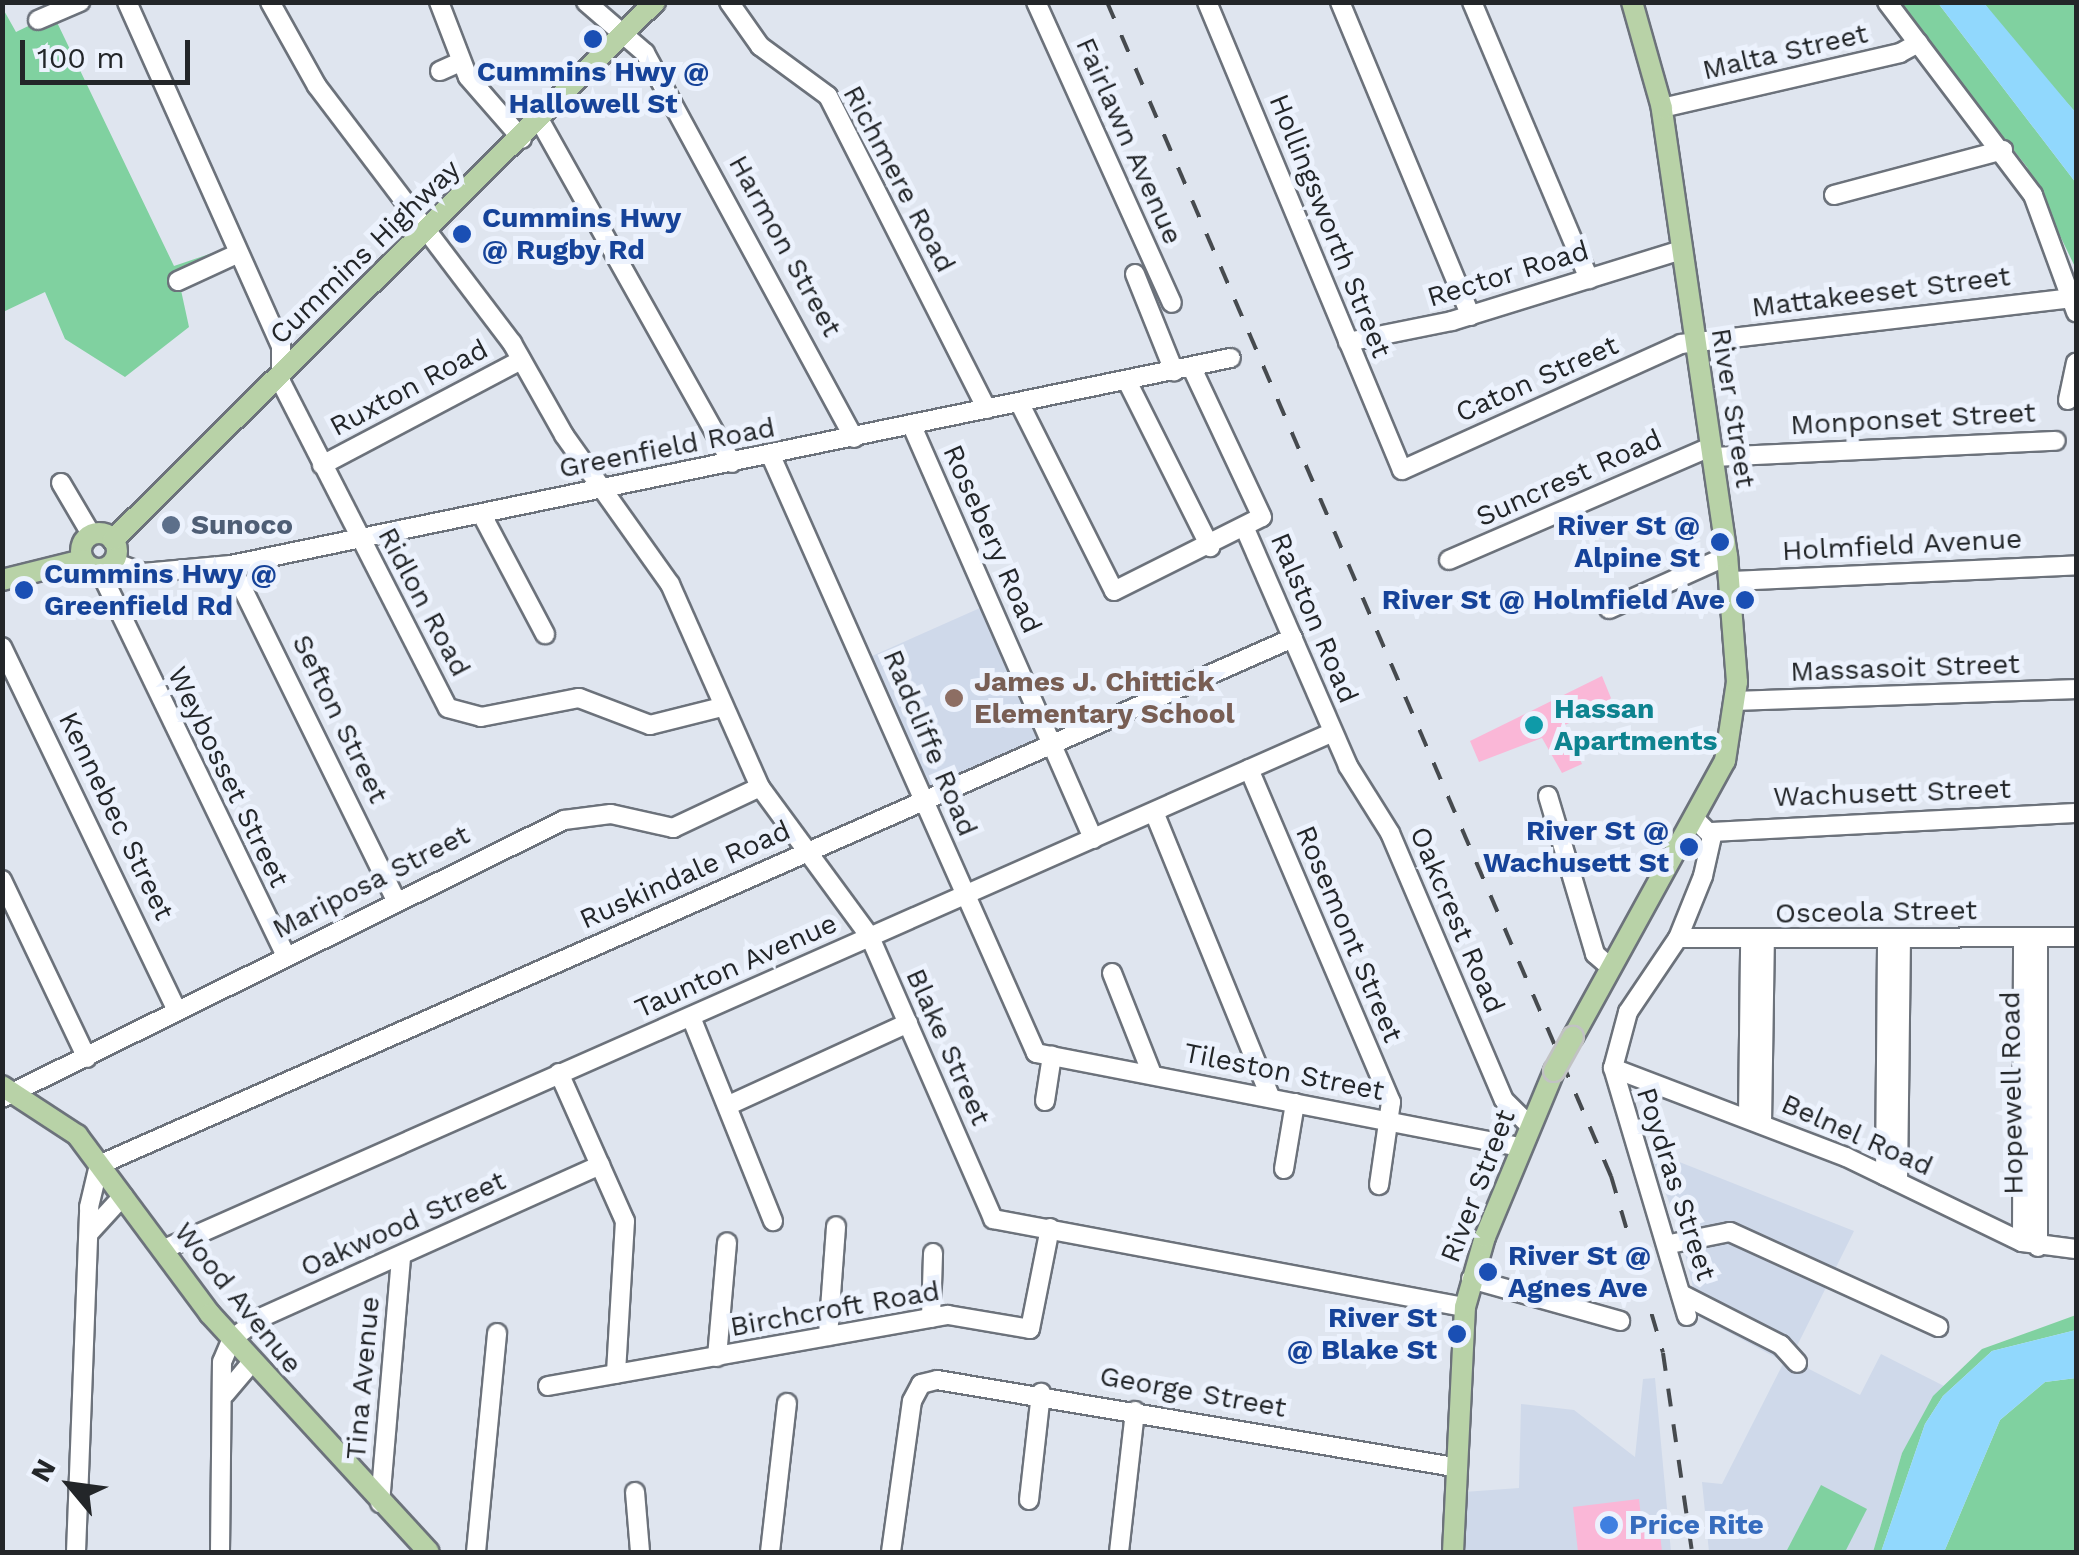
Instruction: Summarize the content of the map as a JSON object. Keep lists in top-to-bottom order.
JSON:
{
  "streets": {
    "main road": ["Cummins Highway", "River Street", "Wood Avenue"],
    "street": [
      "Malta Street",
      "Fairlawn Avenue",
      "Richmere Road",
      "Hollingsworth Street",
      "Harmon Street",
      "Rector Road",
      "Mattakeeset Street",
      "Caton Street",
      "Ruxton Road",
      "Monponset Street",
      "Greenfield Road",
      "Suncrest Road",
      "Rosebery Road",
      "Holmfield Avenue",
      "Ridlon Road",
      "Ralston Road",
      "Massasoit Street",
      "Sefton Street",
      "Radcliffe Road",
      "Weybosset Street",
      "Wachusett Street",
      "Kennebec Street",
      "Ruskindale Road",
      "Mariposa Street",
      "Osceola Street",
      "Oakcrest Road",
      "Rosemont Street",
      "Taunton Avenue",
      "Blake Street",
      "Tileston Street",
      "Hopewell Road",
      "Belnel Road",
      "Poydras Street",
      "Oakwood Street",
      "Birchcroft Road",
      "Tina Avenue",
      "George Street"
    ]
  },
  "crossings": [
    ["Malta Street", "River Street"],
    ["Fairlawn Avenue", "Greenfield Road"],
    ["Fairlawn Avenue", "Ralston Road"],
    ["Richmere Road", "Greenfield Road"],
    ["Hollingsworth Street", "Rector Road"],
    ["Hollingsworth Street", "Caton Street"],
    ["Harmon Street", "Cummins Highway"],
    ["Harmon Street", "Greenfield Road"],
    ["Cummins Highway", "Ridlon Road"],
    ["Cummins Highway", "Blake Street"],
    ["Rector Road", "River Street"],
    ["Mattakeeset Street", "Caton Street"],
    ["Mattakeeset Street", "River Street"],
    ["Caton Street", "River Street"],
    ["Ruxton Road", "Ridlon Road"],
    ["Ruxton Road", "Blake Street"],
    ["River Street", "Monponset Street"],
    ["River Street", "Suncrest Road"],
    ["River Street", "Holmfield Avenue"],
    ["River Street", "Massasoit Street"],
    ["River Street", "Oakcrest Road"],
    ["River Street", "Blake Street"],
    ["River Street", "Tileston Street"],
    ["River Street", "George Street"],
    ["Monponset Street", "Suncrest Road"],
    ["Greenfield Road", "Rosebery Road"],
    ["Greenfield Road", "Ridlon Road"],
    ["Greenfield Road", "Ralston Road"],
    ["Greenfield Road", "Sefton Street"],
    ["Greenfield Road", "Radcliffe Road"],
    ["Greenfield Road", "Weybosset Street"],
    ["Greenfield Road", "Blake Street"],
    ["Rosebery Road", "Ruskindale Road"],
    ["Rosebery Road", "Taunton Avenue"],
    ["Ridlon Road", "Blake Street"],
    ["Ralston Road", "Ruskindale Road"],
    ["Ralston Road", "Oakcrest Road"],
    ["Ralston Road", "Taunton Avenue"],
    ["Sefton Street", "Mariposa Street"],
    ["Radcliffe Road", "Ruskindale Road"],
    ["Radcliffe Road", "Taunton Avenue"],
    ["Radcliffe Road", "Tileston Street"],
    ["Weybosset Street", "Mariposa Street"],
    ["Kennebec Street", "Mariposa Street"],
    ["Ruskindale Road", "Blake Street"],
    ["Ruskindale Road", "Wood Avenue"],
    ["Mariposa Street", "Blake Street"],
    ["Mariposa Street", "Wood Avenue"],
    ["Osceola Street", "Hopewell Road"],
    ["Oakcrest Road", "Taunton Avenue"],
    ["Rosemont Street", "Taunton Avenue"],
    ["Rosemont Street", "Tileston Street"],
    ["Taunton Avenue", "Blake Street"],
    ["Taunton Avenue", "Wood Avenue"],
    ["Blake Street", "Birchcroft Road"],
    ["Hopewell Road", "Belnel Road"],
    ["Belnel Road", "Poydras Street"],
    ["Oakwood Street", "Wood Avenue"],
    ["Oakwood Street", "Tina Avenue"],
    ["Wood Avenue", "Tina Avenue"]
  ],
  "places": [
    "Cummins Hwy @ Hallowell St",
    "Cummins Hwy @ Rugby Rd",
    "Sunoco",
    "River St @ Alpine St",
    "Cummins Hwy @ Greenfield Rd",
    "River St @ Holmfield Ave",
    "James J. Chittick Elementary School",
    "Hassan Apartments",
    "River St @ Wachusett St",
    "River St @ Agnes Ave",
    "River St @ Blake St",
    "Price Rite"
  ],
  "scale_bar": "100 m",
  "north": "top left"
}
